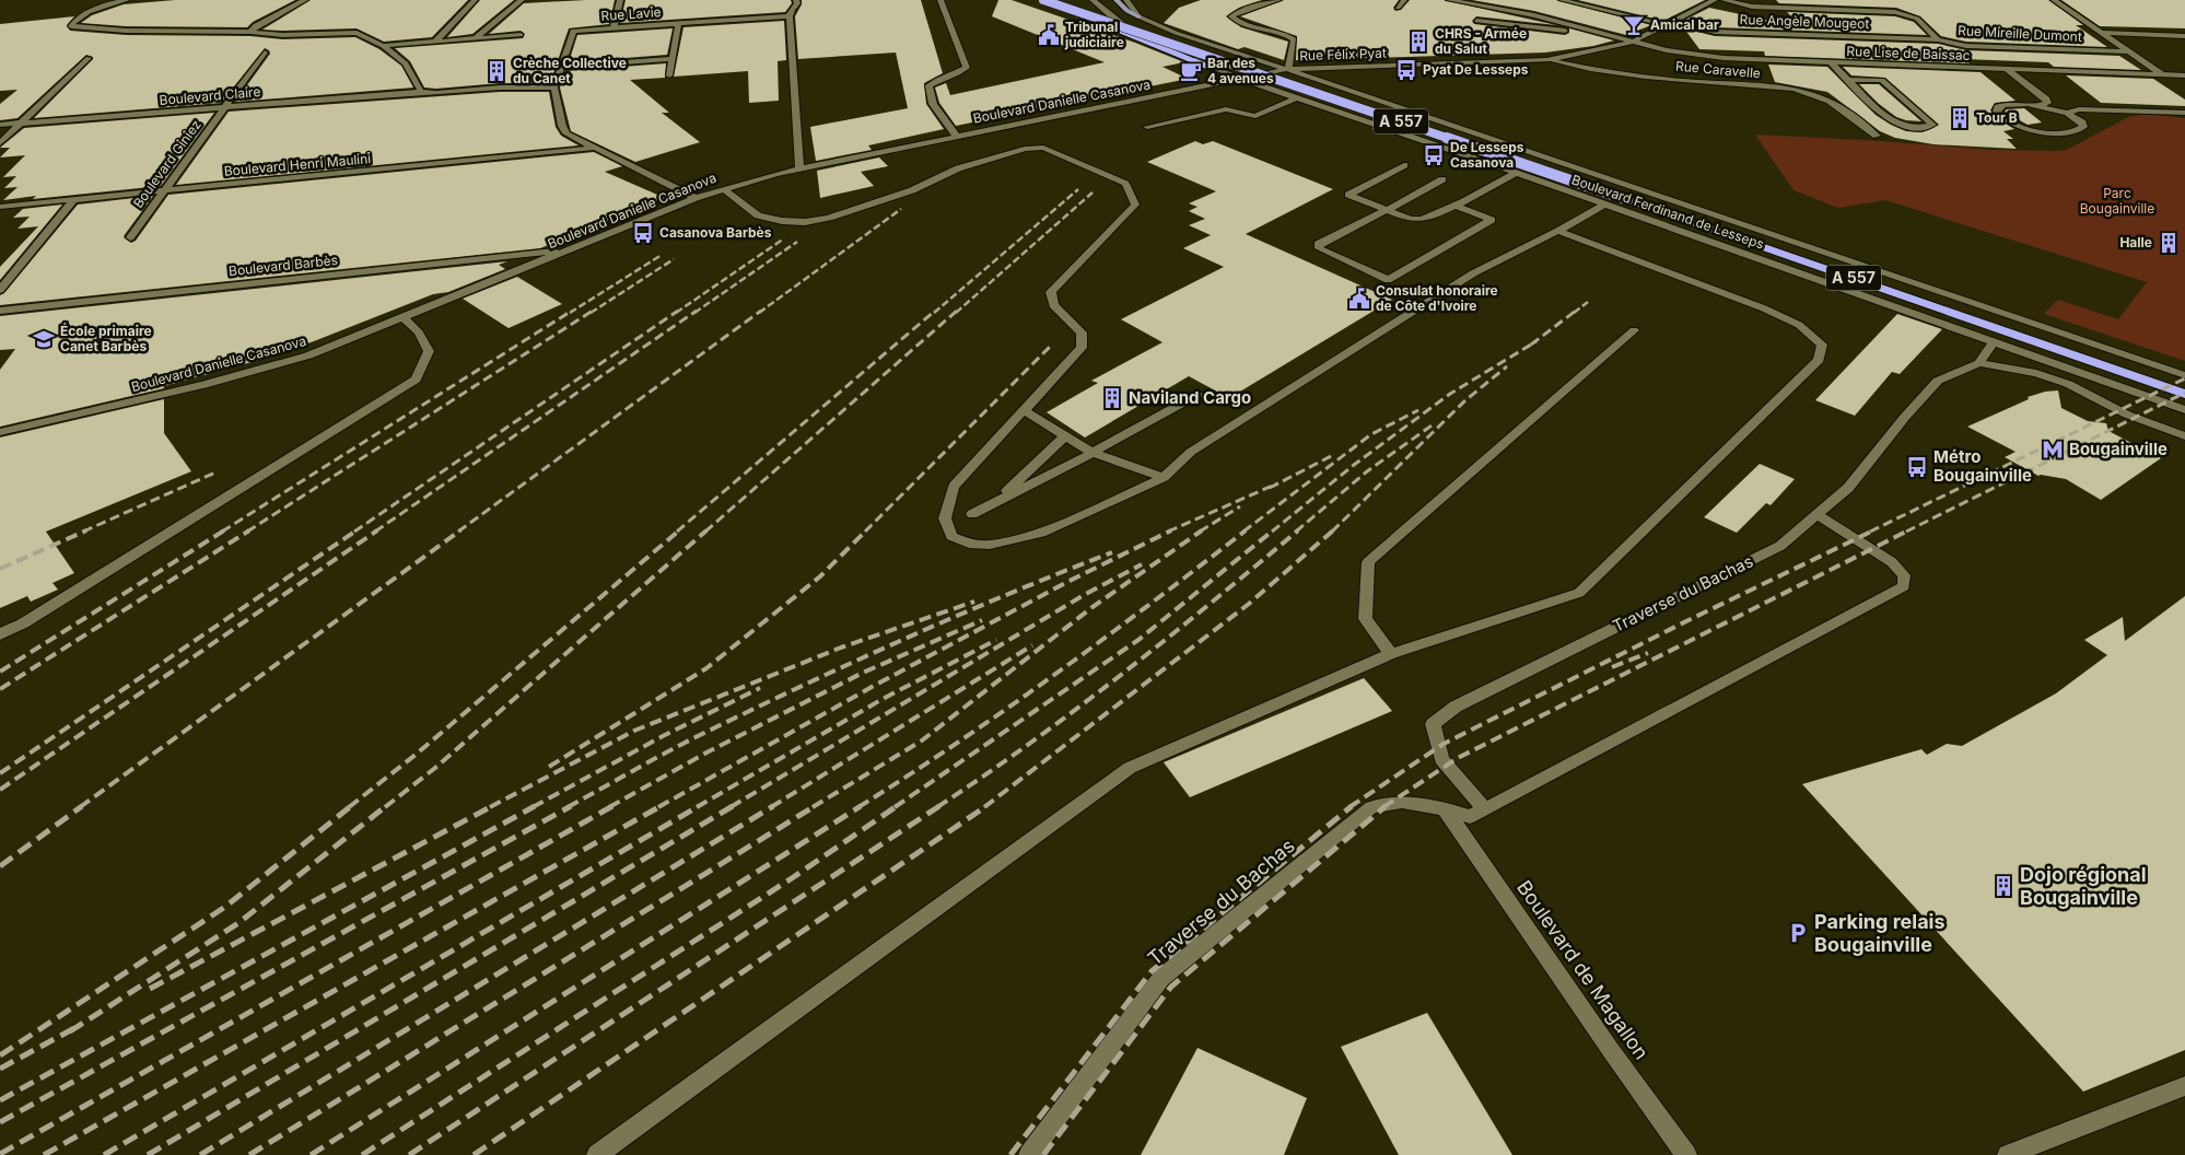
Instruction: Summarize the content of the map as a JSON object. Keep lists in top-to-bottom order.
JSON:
{
  "streets": {
    "highway": ["A 557"],
    "street": [
      "Rue Lavie",
      "Rue Angèle Mougeot",
      "Rue Mireille Dumont",
      "Rue Lise de Baissac",
      "Rue Félix Pyat",
      "Rue Caravelle",
      "Boulevard Claire",
      "Boulevard Danielle Casanova",
      "Boulevard Giniez",
      "Boulevard Henri Maulini",
      "Boulevard Ferdinand de Lesseps",
      "Boulevard Barbès",
      "Traverse du Bachas",
      "Boulevard de Magallon"
    ]
  },
  "crossings": [
    ["Rue Angèle Mougeot", "Rue Mireille Dumont"],
    ["Rue Angèle Mougeot", "Rue Félix Pyat"],
    ["Rue Lise de Baissac", "Rue Félix Pyat"],
    ["Rue Félix Pyat", "Rue Caravelle"],
    ["Rue Félix Pyat", "Boulevard Danielle Casanova"],
    ["Rue Félix Pyat", "Boulevard Ferdinand de Lesseps"],
    ["Boulevard Claire", "Boulevard Giniez"],
    ["Boulevard Danielle Casanova", "Boulevard Ferdinand de Lesseps"],
    ["Boulevard Danielle Casanova", "Boulevard Barbès"],
    ["Boulevard Giniez", "Boulevard Henri Maulini"],
    ["Traverse du Bachas", "Boulevard de Magallon"]
  ],
  "parks": ["Parc Bougainville"],
  "places": {
    "bar": ["Amical bar"],
    "public building": ["Tribunal judiciaire", "Consulat honoraire de Côte d'Ivoire"],
    "building": [
      "CHRS - Armée du Salut",
      "Crèche Collective du Canet",
      "Tour B",
      "Halle",
      "Naviland Cargo",
      "Dojo régional Bougainville"
    ],
    "bus stop": [
      "Pyat De Lesseps",
      "De Lesseps Casanova",
      "Casanova Barbès",
      "Métro Bougainville"
    ],
    "cafe": ["Bar des 4 avenues"],
    "school or university": ["École primaire Canet Barbès"],
    "metro station": ["Bougainville"],
    "parking": ["Parking relais Bougainville"]
  }
}
